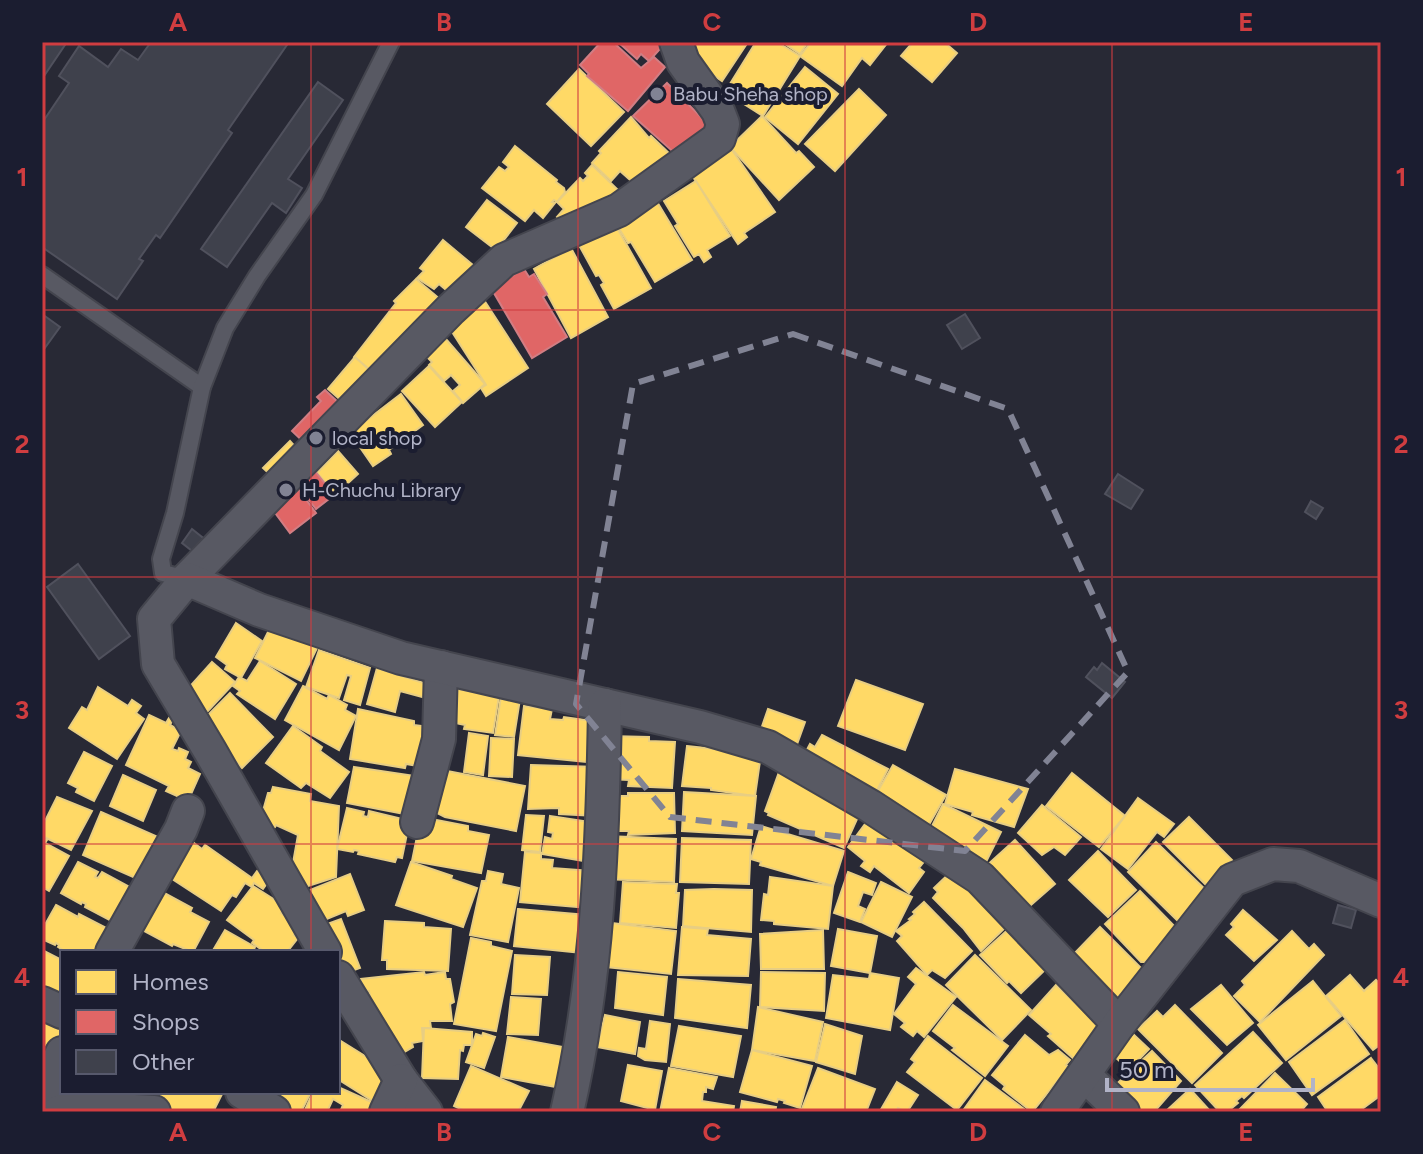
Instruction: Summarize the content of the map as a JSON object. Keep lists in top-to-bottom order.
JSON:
{
  "places": ["Babu Sheha shop", "local shop", "H-Chuchu Library"],
  "legend": ["Homes", "Shops", "Other"],
  "scale_bar": "50 m",
  "grid": {
    "columns": [
      "A",
      "B",
      "C",
      "D",
      "E"
    ],
    "rows": [
      "1",
      "2",
      "3",
      "4"
    ]
  }
}
